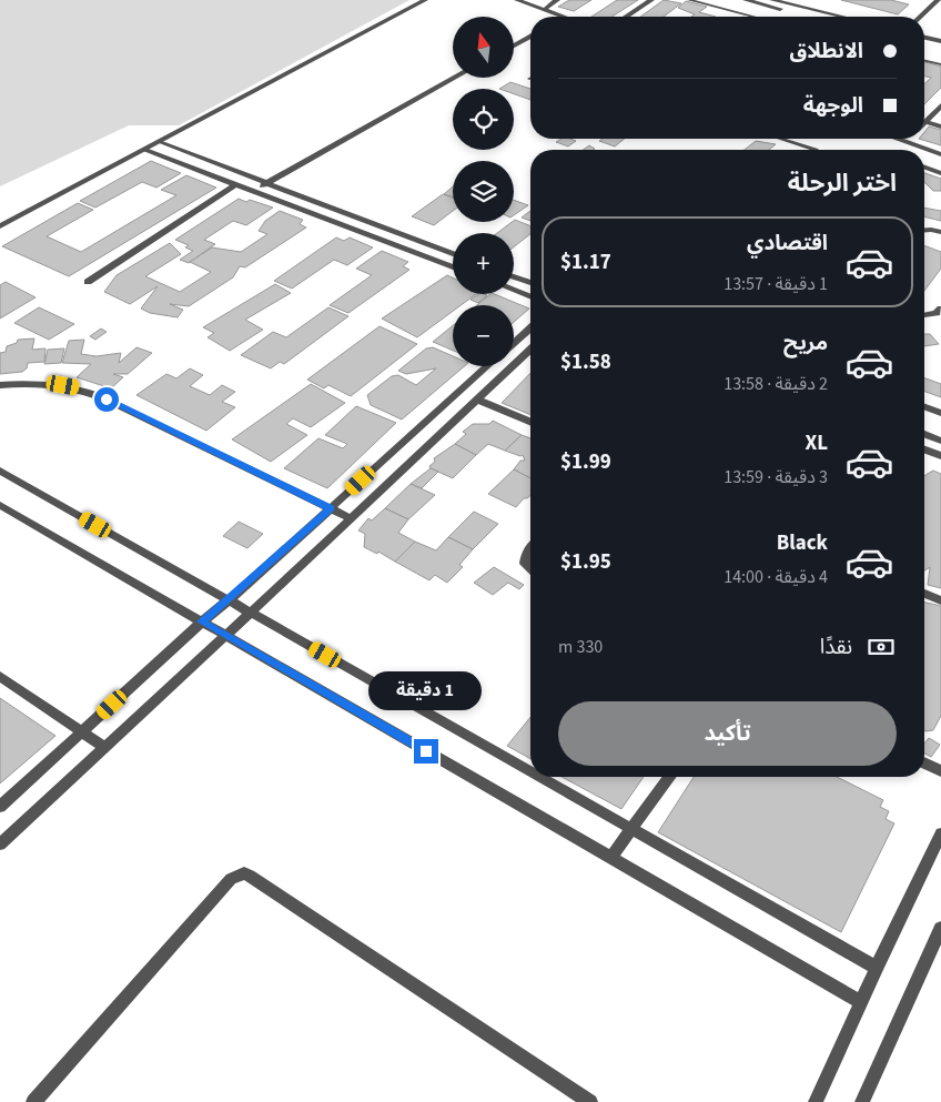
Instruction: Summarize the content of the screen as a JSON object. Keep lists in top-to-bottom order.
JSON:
{
  "north": "top",
  "page": {
    "map_buttons": ["+", "−"],
    "banner": ["الانطلاق", "الوجهة"],
    "heading": "اختر الرحلة",
    "list": [
      {
        "name": "اقتصادي",
        "note": "1 دقيقة · 13:57",
        "value": "$1.17"
      },
      {
        "name": "مريح",
        "note": "2 دقيقة · 13:58",
        "value": "$1.58"
      },
      {
        "name": "XL",
        "note": "3 دقيقة · 13:59",
        "value": "$1.99"
      },
      {
        "name": "Black",
        "note": "4 دقيقة · 14:00",
        "value": "$1.95"
      }
    ],
    "pay": ["نقدًا", "330 m"],
    "bubble": "1 دقيقة",
    "buttons": "تأكيد"
  }
}
